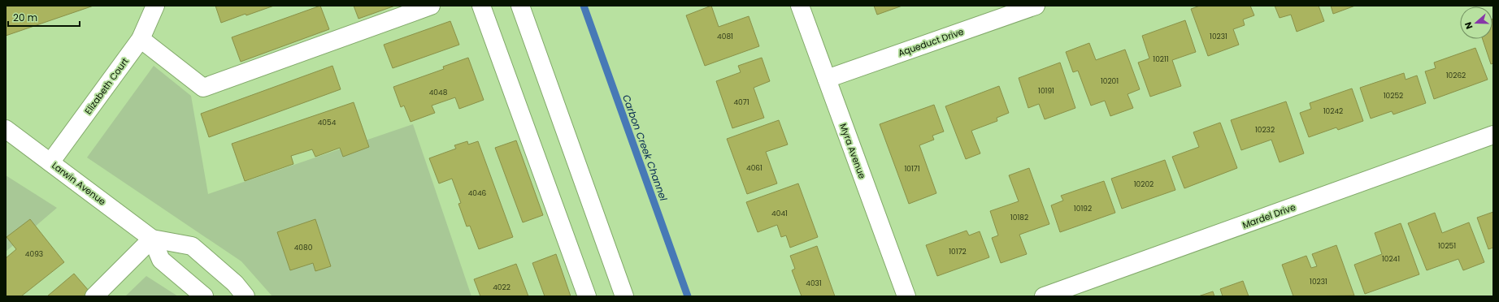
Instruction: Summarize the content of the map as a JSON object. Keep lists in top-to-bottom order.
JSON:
{
  "streets": {
    "street": [
      "Aqueduct Drive",
      "Elizabeth Court",
      "Myra Avenue",
      "Larwin Avenue",
      "Mardel Drive"
    ]
  },
  "crossings": [
    ["Aqueduct Drive", "Myra Avenue"],
    ["Elizabeth Court", "Larwin Avenue"]
  ],
  "water": ["Carbon Creek Channel"],
  "house_numbers": [
    "4081",
    "10231",
    "10211",
    "10262",
    "10201",
    "10191",
    "4048",
    "10252",
    "4071",
    "10242",
    "4054",
    "10232",
    "4061",
    "10171",
    "10202",
    "4046",
    "10192",
    "4041",
    "10182",
    "10251",
    "4080",
    "10172",
    "4093",
    "10241",
    "10231",
    "4031",
    "4022"
  ],
  "scale_bar": "20 m",
  "north": "left"
}
